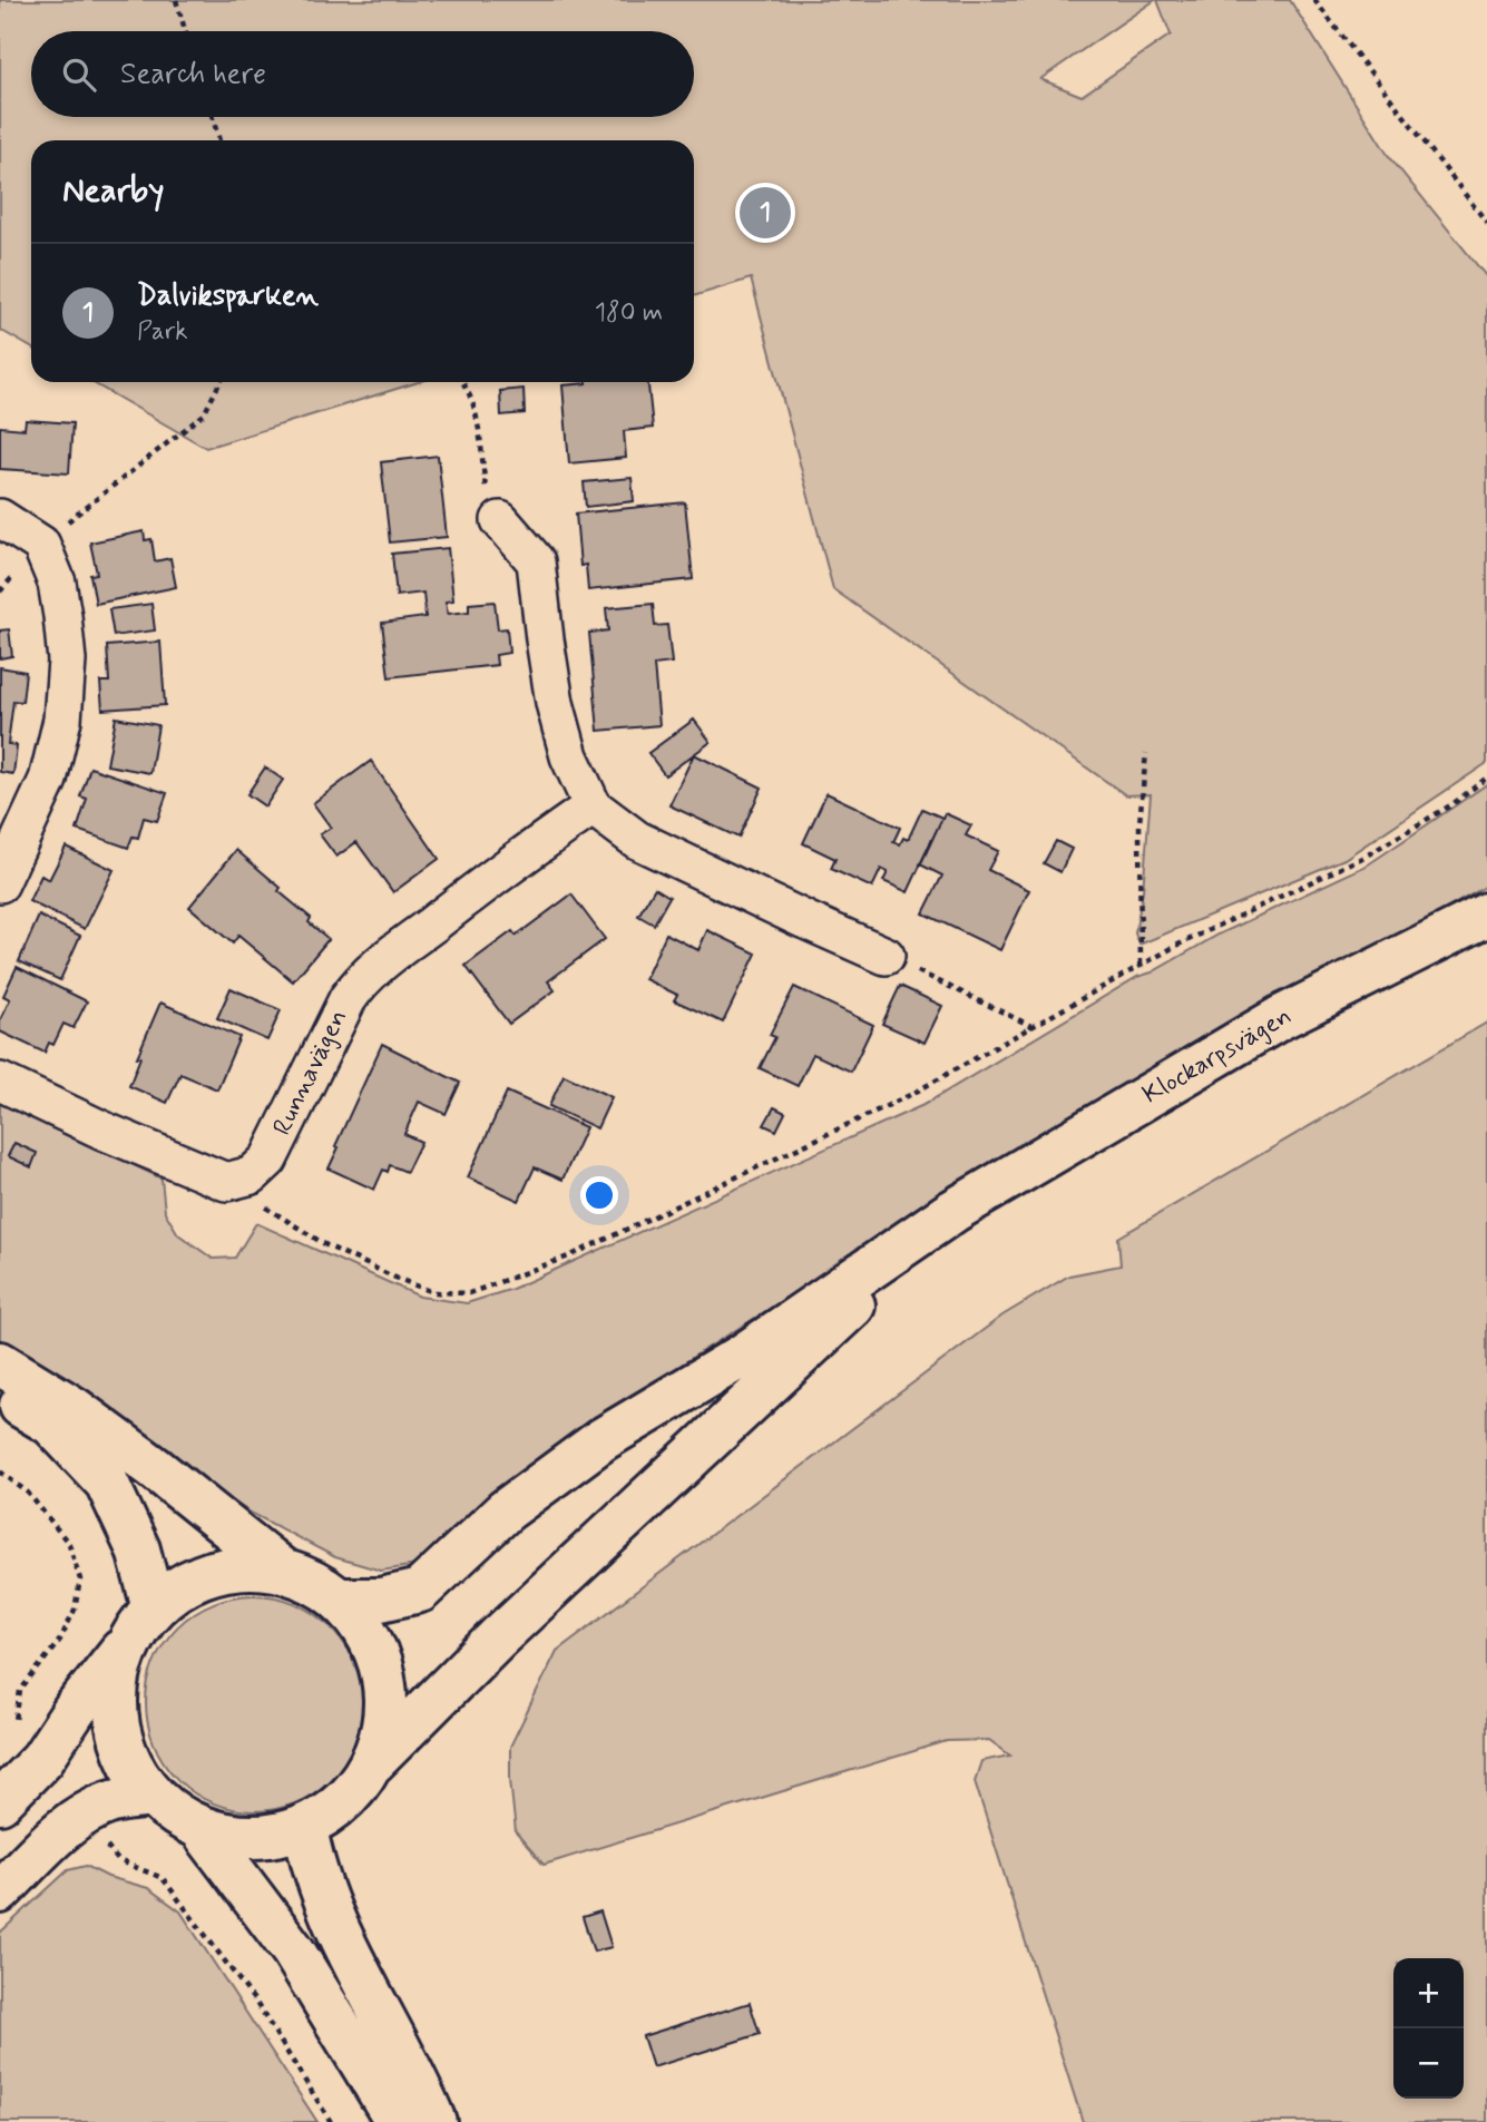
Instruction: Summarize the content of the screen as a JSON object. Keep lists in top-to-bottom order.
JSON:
{
  "streets": {
    "street": ["Klockarpsvägen", "Runnavägen"]
  },
  "page": {
    "search": "Search here",
    "heading": "Nearby",
    "pins": "1",
    "list": [
      {
        "mark": "1",
        "name": "Dalviksparken",
        "note": "Park",
        "value": "180 m"
      }
    ],
    "map_buttons": ["+", "−"]
  }
}
